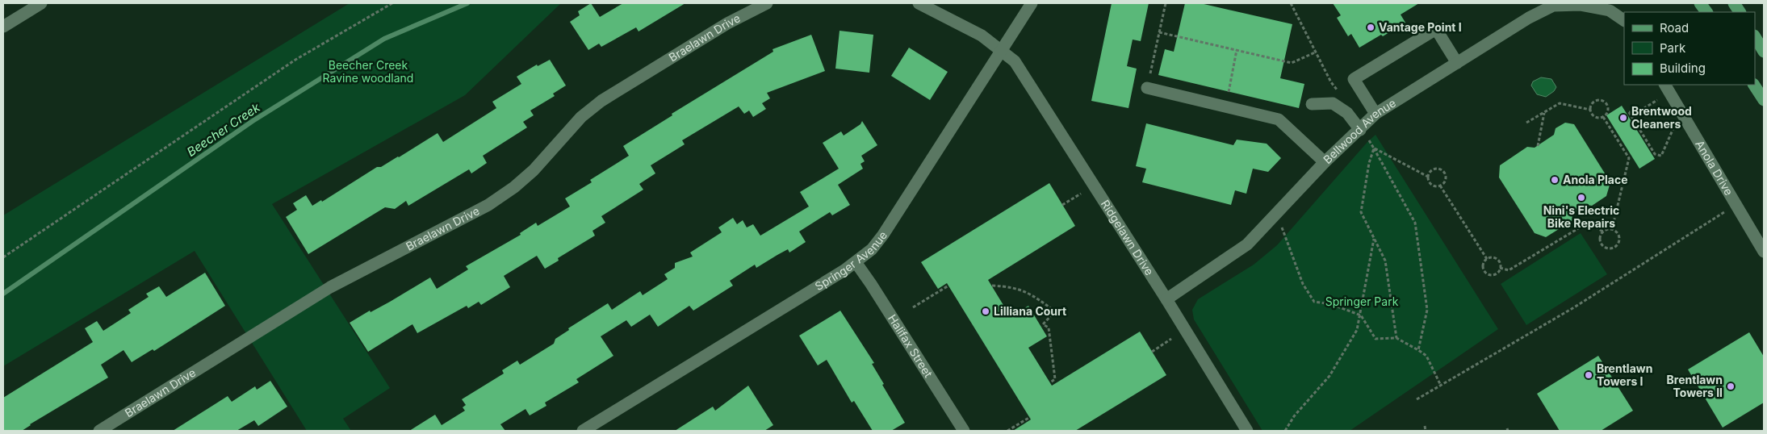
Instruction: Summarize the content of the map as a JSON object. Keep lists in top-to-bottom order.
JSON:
{
  "streets": {
    "street": [
      "Braelawn Drive",
      "Bellwood Avenue",
      "Anola Drive",
      "Ridgelawn Drive",
      "Springer Avenue",
      "Halifax Street"
    ]
  },
  "crossings": [
    ["Bellwood Avenue", "Ridgelawn Drive"],
    ["Ridgelawn Drive", "Springer Avenue"],
    ["Springer Avenue", "Halifax Street"]
  ],
  "water": ["Beecher Creek"],
  "parks": ["Beecher Creek Ravine woodland", "Springer Park"],
  "places": [
    "Vantage Point I",
    "Brentwood Cleaners",
    "Anola Place",
    "Nini's Electric Bike Repairs",
    "Lilliana Court",
    "Brentlawn Towers I",
    "Brentlawn Towers II"
  ],
  "legend": ["Road", "Park", "Building"]
}
